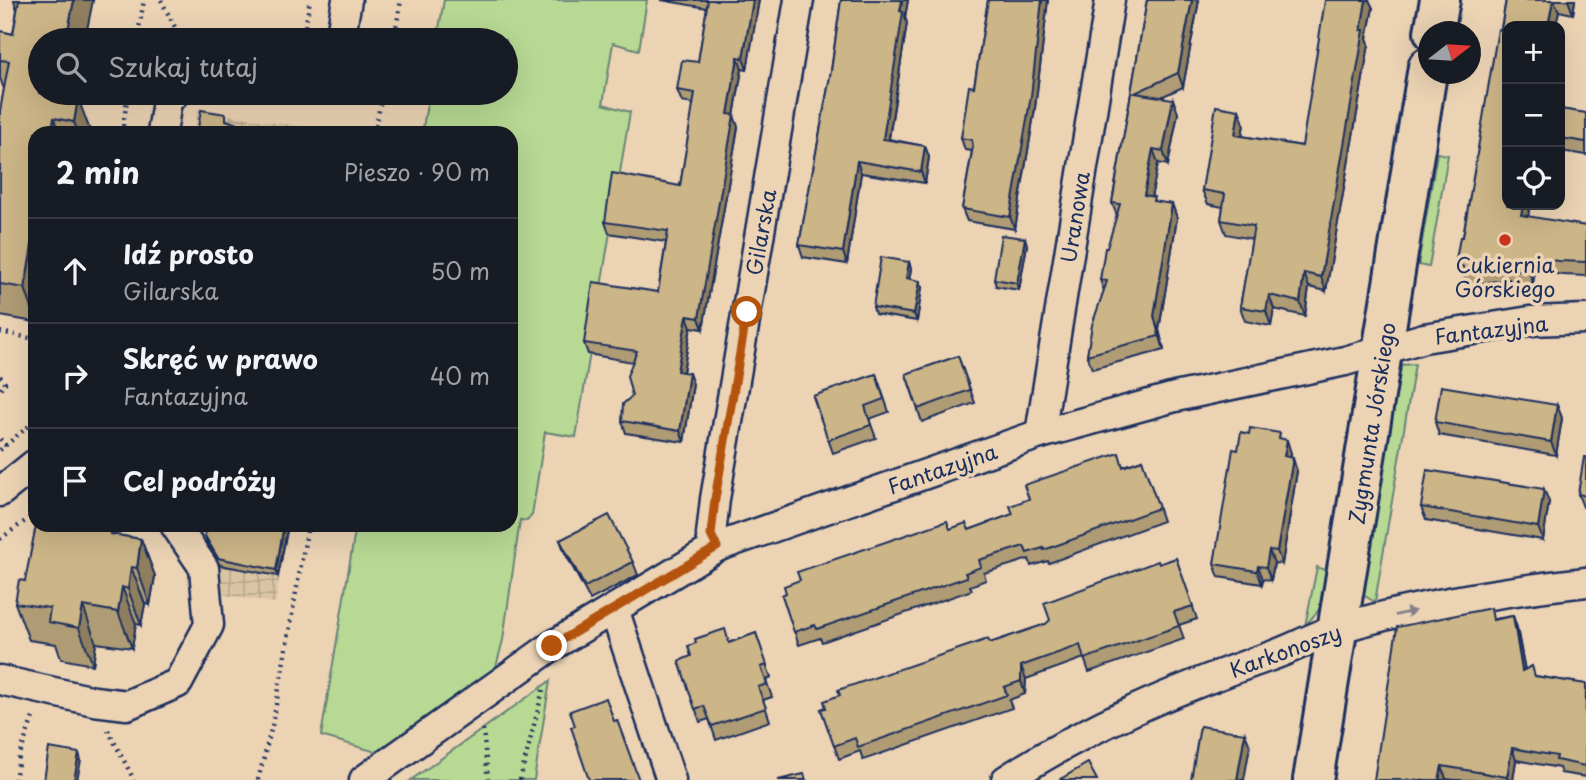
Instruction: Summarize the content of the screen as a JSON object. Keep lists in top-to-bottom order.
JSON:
{
  "streets": {
    "street": [
      "Uranowa",
      "Gilarska",
      "Fantazyjna",
      "Zygmunta Jórskiego",
      "Karkonoszy"
    ]
  },
  "crossings": [
    ["Uranowa", "Fantazyjna"],
    ["Gilarska", "Fantazyjna"],
    ["Fantazyjna", "Zygmunta Jórskiego"],
    ["Zygmunta Jórskiego", "Karkonoszy"]
  ],
  "one_way": ["Karkonoszy"],
  "places": ["Cukiernia Górskiego"],
  "north": "right",
  "page": {
    "map_buttons": ["+", "−"],
    "search": "Szukaj tutaj",
    "heading": ["2 min", "Pieszo · 90 m"],
    "list": [
      ["Idź prosto", "Gilarska", "50 m"],
      ["Skręć w prawo", "Fantazyjna", "40 m"],
      "Cel podróży"
    ]
  }
}
